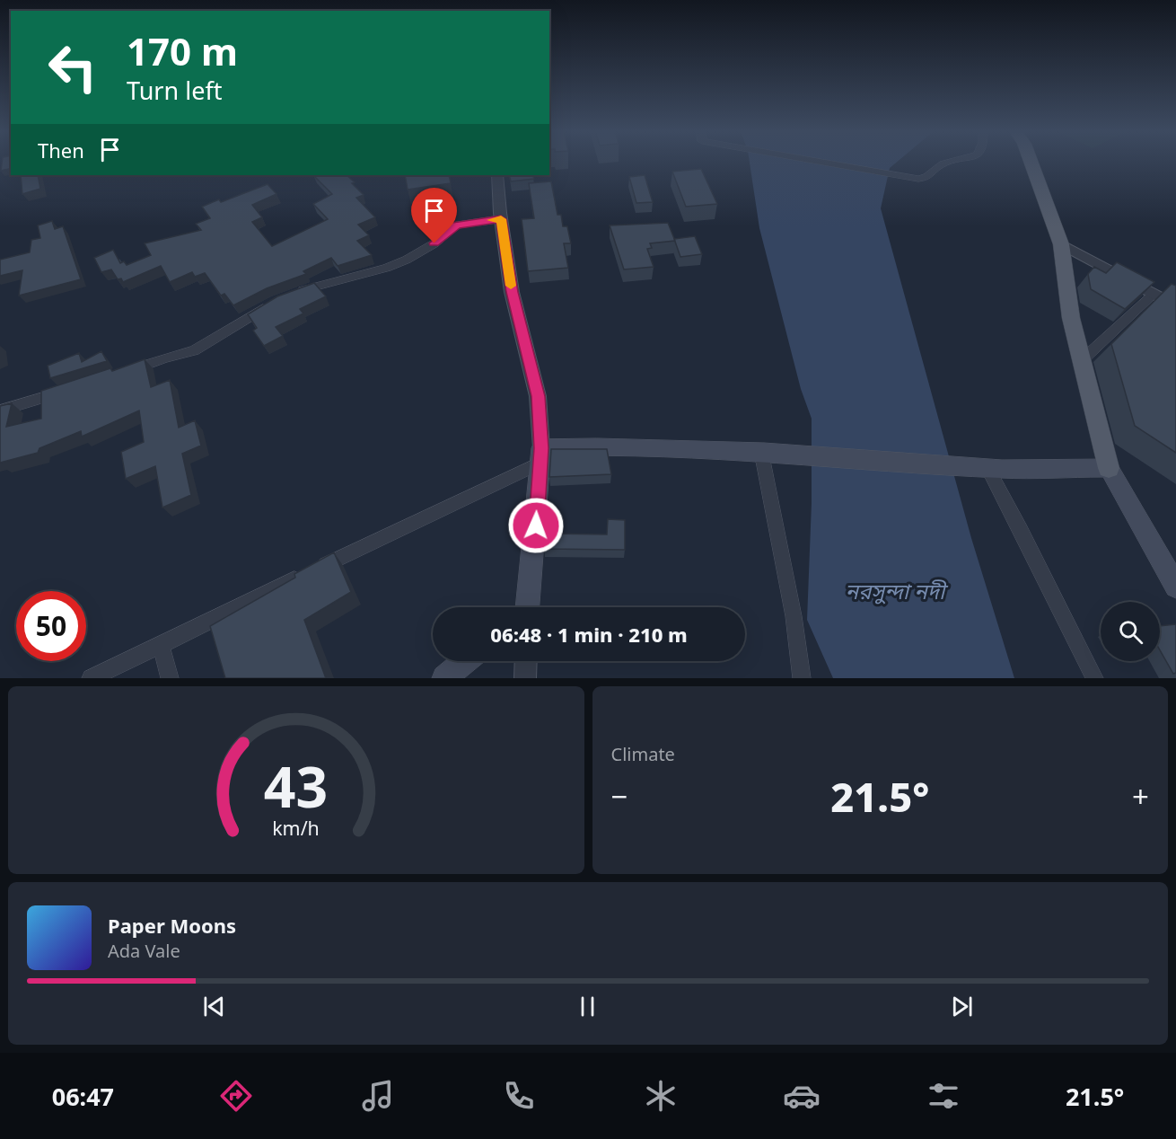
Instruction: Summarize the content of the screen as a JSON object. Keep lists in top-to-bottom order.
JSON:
{
  "water": ["নরসুন্দা নদী"],
  "page": {
    "turn": ["170 m", "Turn left"],
    "then": "Then",
    "limit": "50",
    "trip": "06:48 · 1 min · 210 m",
    "tile": "Climate",
    "heat": ["−", "21.5°", "+"],
    "song": ["Paper Moons", "Ada Vale"],
    "tabs": ["06:47", "21.5°"],
    "gauge": ["43", "km/h"]
  }
}
